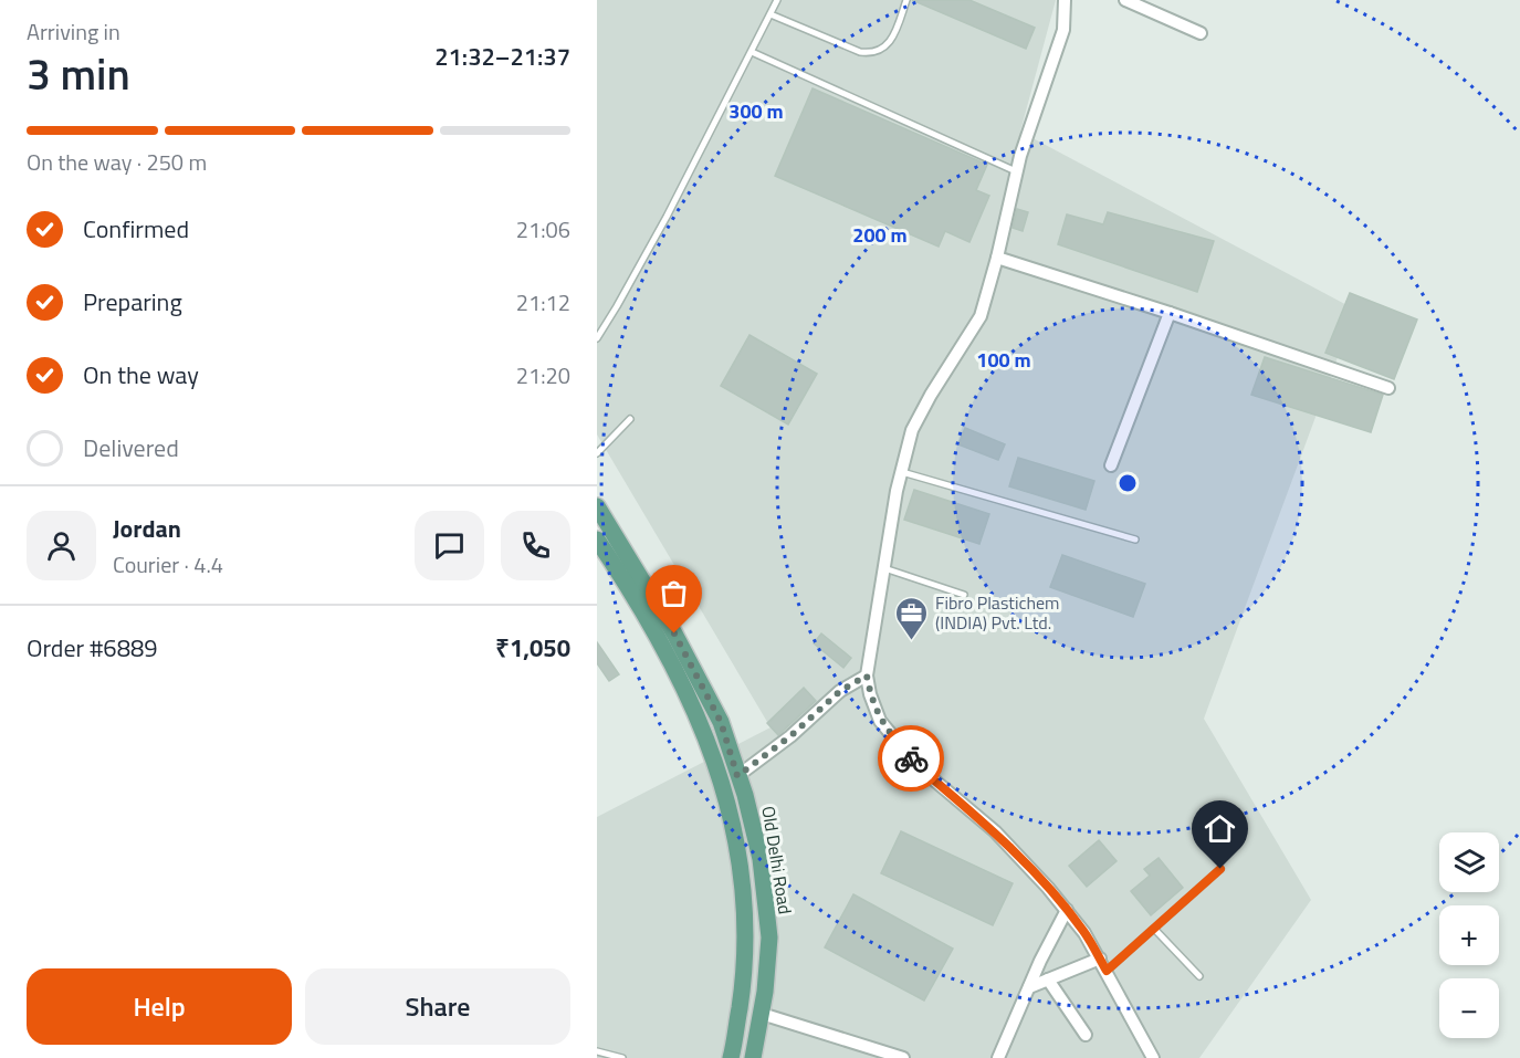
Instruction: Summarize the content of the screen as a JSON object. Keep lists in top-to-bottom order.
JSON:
{
  "streets": {
    "main road": ["Old Delhi Road"]
  },
  "places": {
    "office": ["Fibro Plastichem (INDIA) Pvt. Ltd."]
  },
  "page": {
    "heading": ["3 min", "Arriving in", "21:32–21:37"],
    "panel": [
      "Jordan",
      "Courier · 4.4",
      "Order #6889",
      "₹1,050"
    ],
    "bar": "On the way · 250 m",
    "list": [
      ["Confirmed", "21:06"],
      ["Preparing", "21:12"],
      ["On the way", "21:20"],
      "Delivered"
    ],
    "map_buttons": ["+", "−"],
    "buttons": ["Help", "Share"]
  },
  "rings": ["300 m", "200 m", "100 m"]
}
